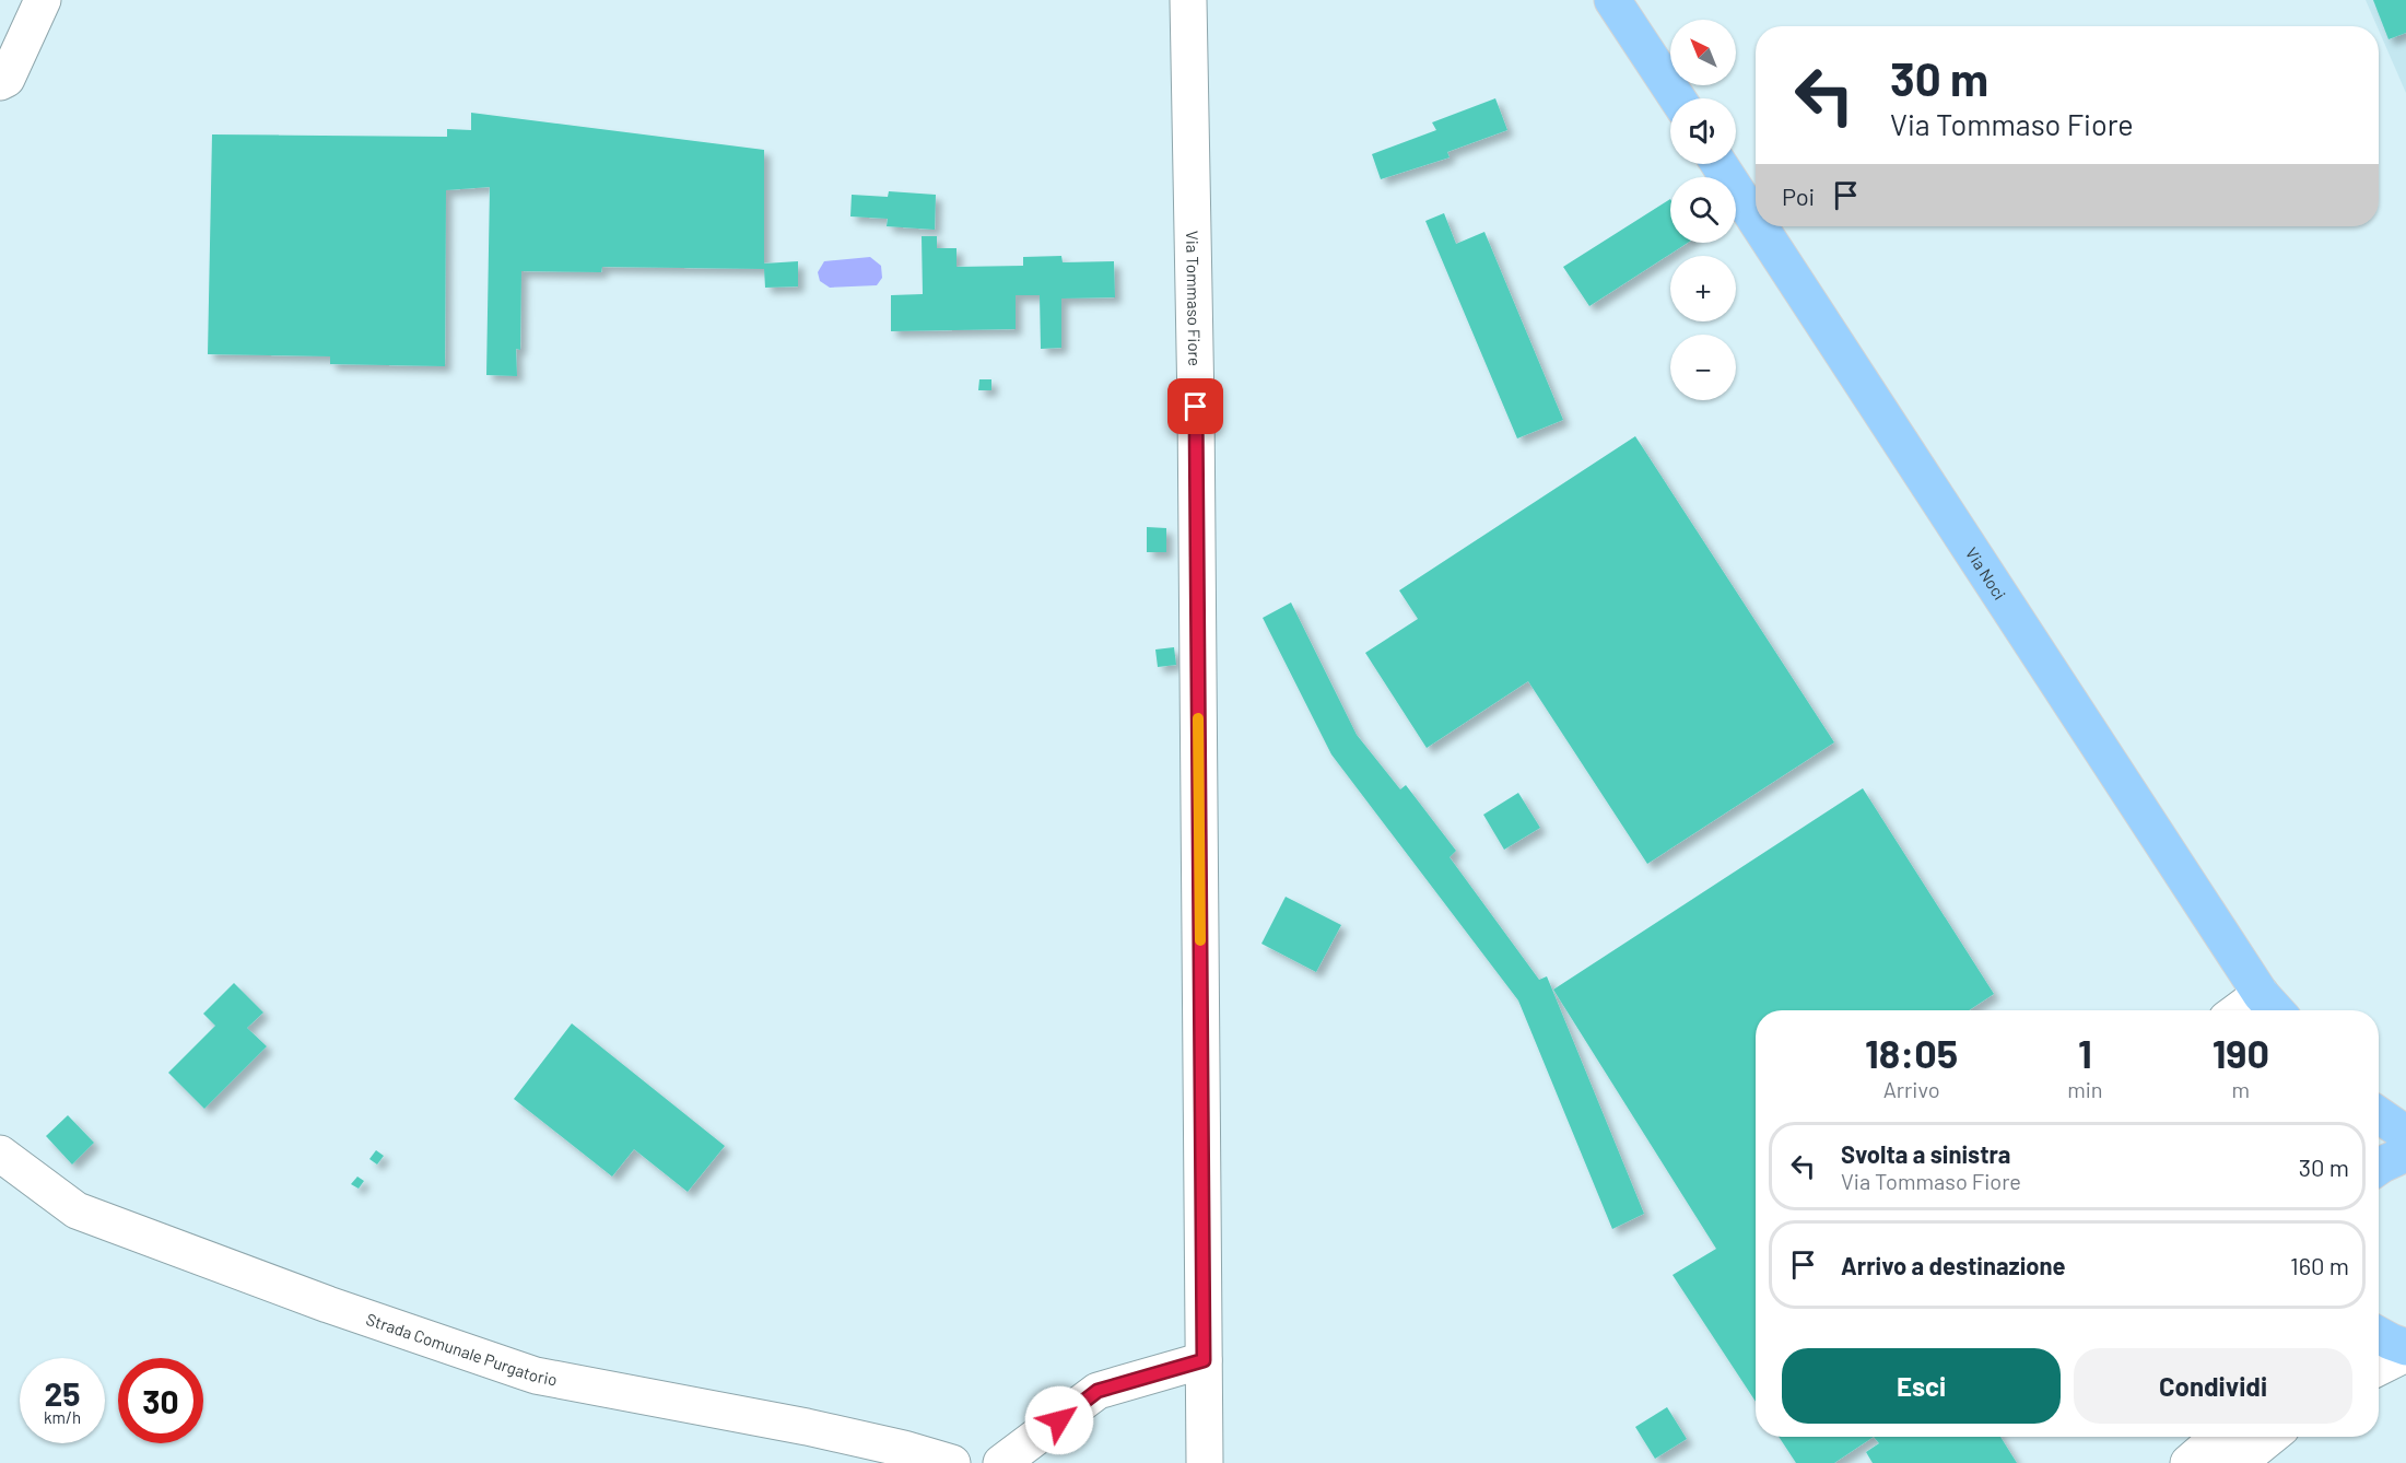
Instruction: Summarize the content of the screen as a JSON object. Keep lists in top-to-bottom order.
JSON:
{
  "streets": {
    "main road": ["Via Noci"],
    "street": ["Via Tommaso Fiore", "Strada Comunale Purgatorio"]
  },
  "north": "top left",
  "page": {
    "map_buttons": ["+", "−"],
    "turn": ["30 m", "Via Tommaso Fiore"],
    "then": "Poi",
    "eta": [
      "18:05",
      "Arrivo",
      "1",
      "min",
      "190",
      "m"
    ],
    "list": [
      {
        "name": "Svolta a sinistra",
        "note": "Via Tommaso Fiore",
        "value": "30 m"
      },
      {
        "name": "Arrivo a destinazione",
        "value": "160 m"
      }
    ],
    "buttons": ["Esci", "Condividi"],
    "speed": "25 km/h",
    "limit": "30"
  }
}
